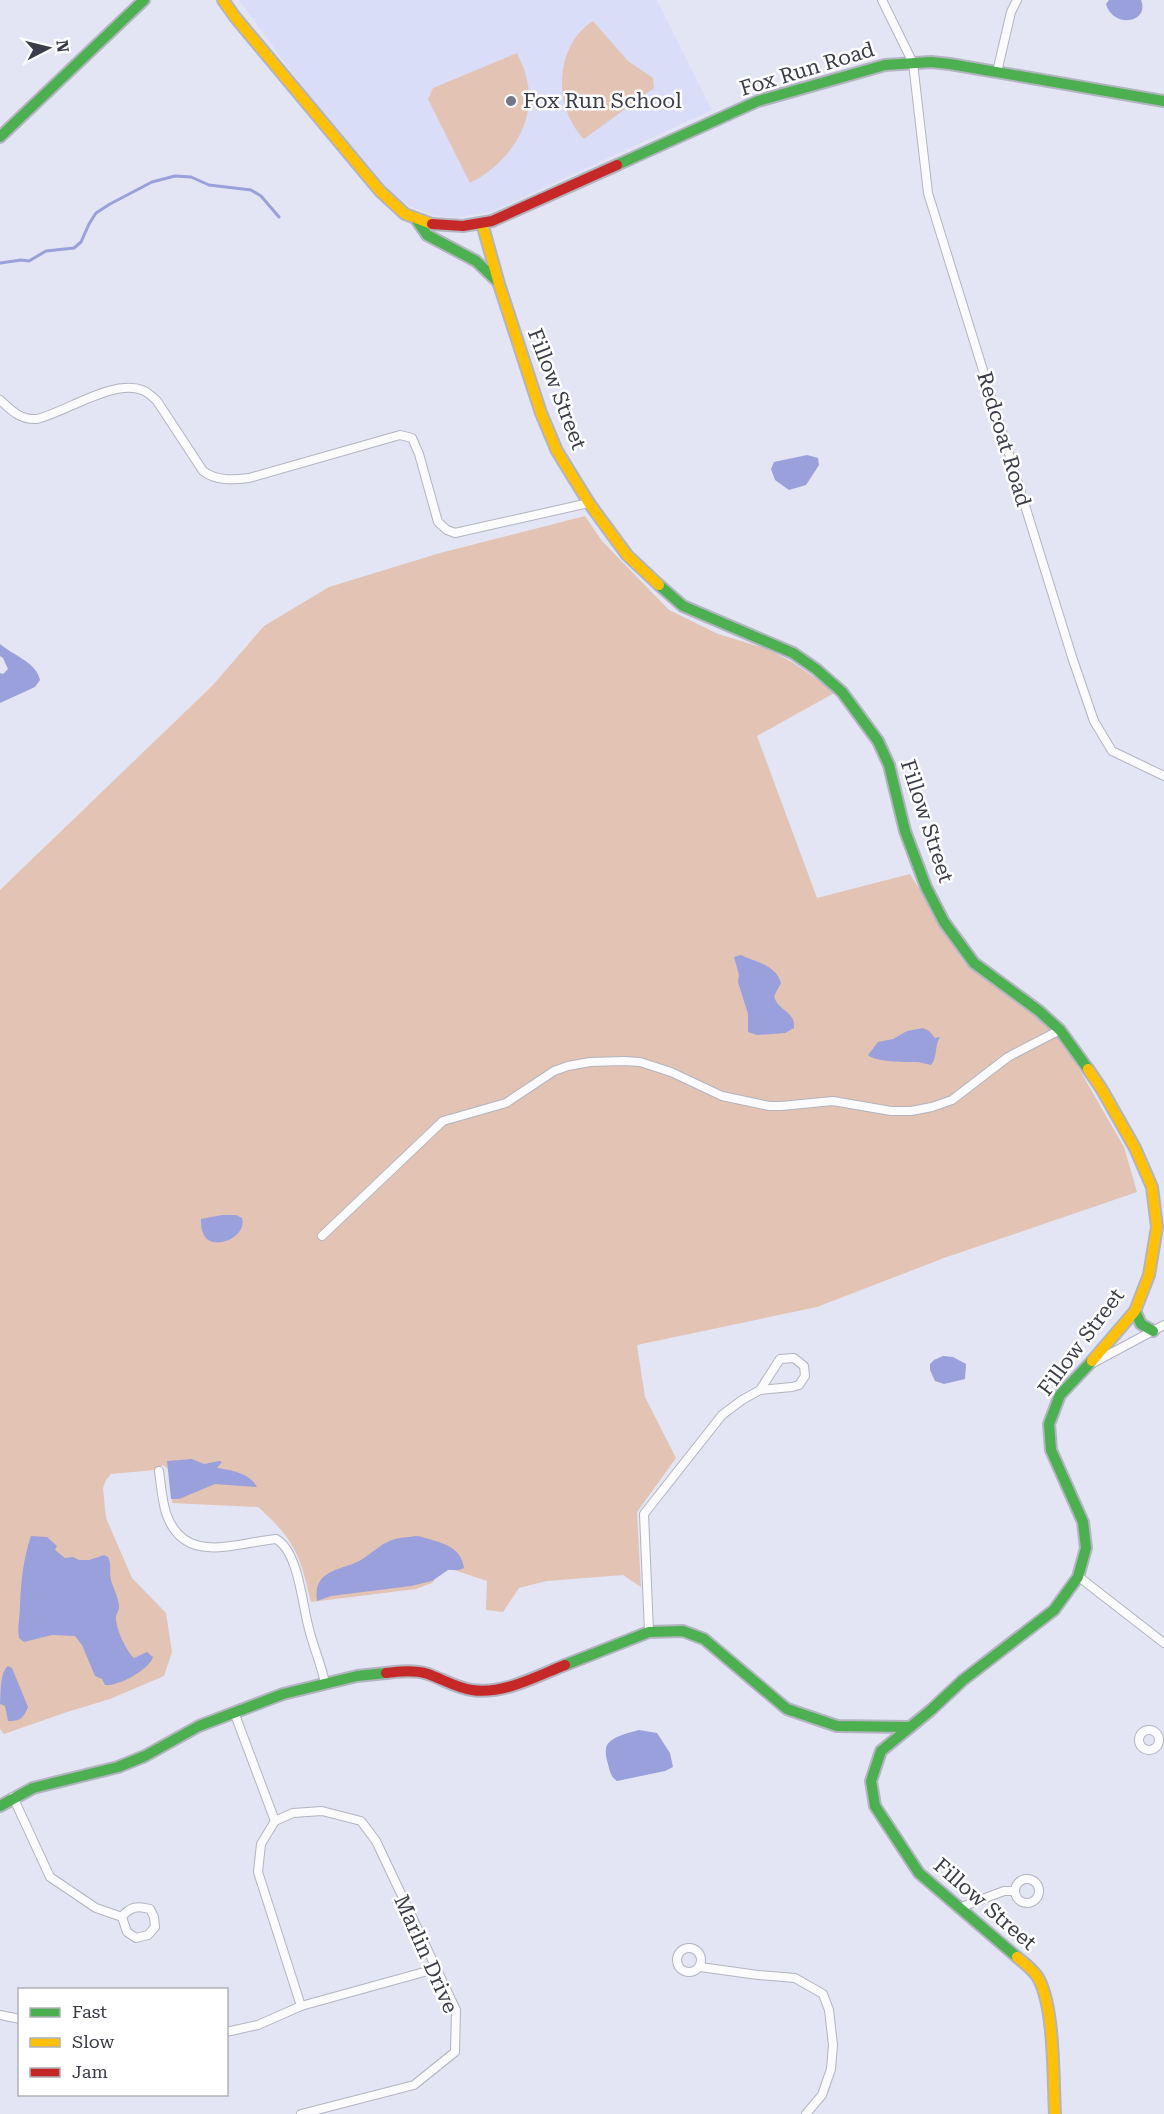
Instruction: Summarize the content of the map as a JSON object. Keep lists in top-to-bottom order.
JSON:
{
  "streets": {
    "street": [
      "Fox Run Road",
      "Fillow Street",
      "Redcoat Road",
      "Marlin Drive"
    ]
  },
  "crossings": [
    ["Fox Run Road", "Fillow Street"],
    ["Fox Run Road", "Redcoat Road"]
  ],
  "places": ["Fox Run School"],
  "legend": ["Fast", "Slow", "Jam"],
  "north": "right"
}
